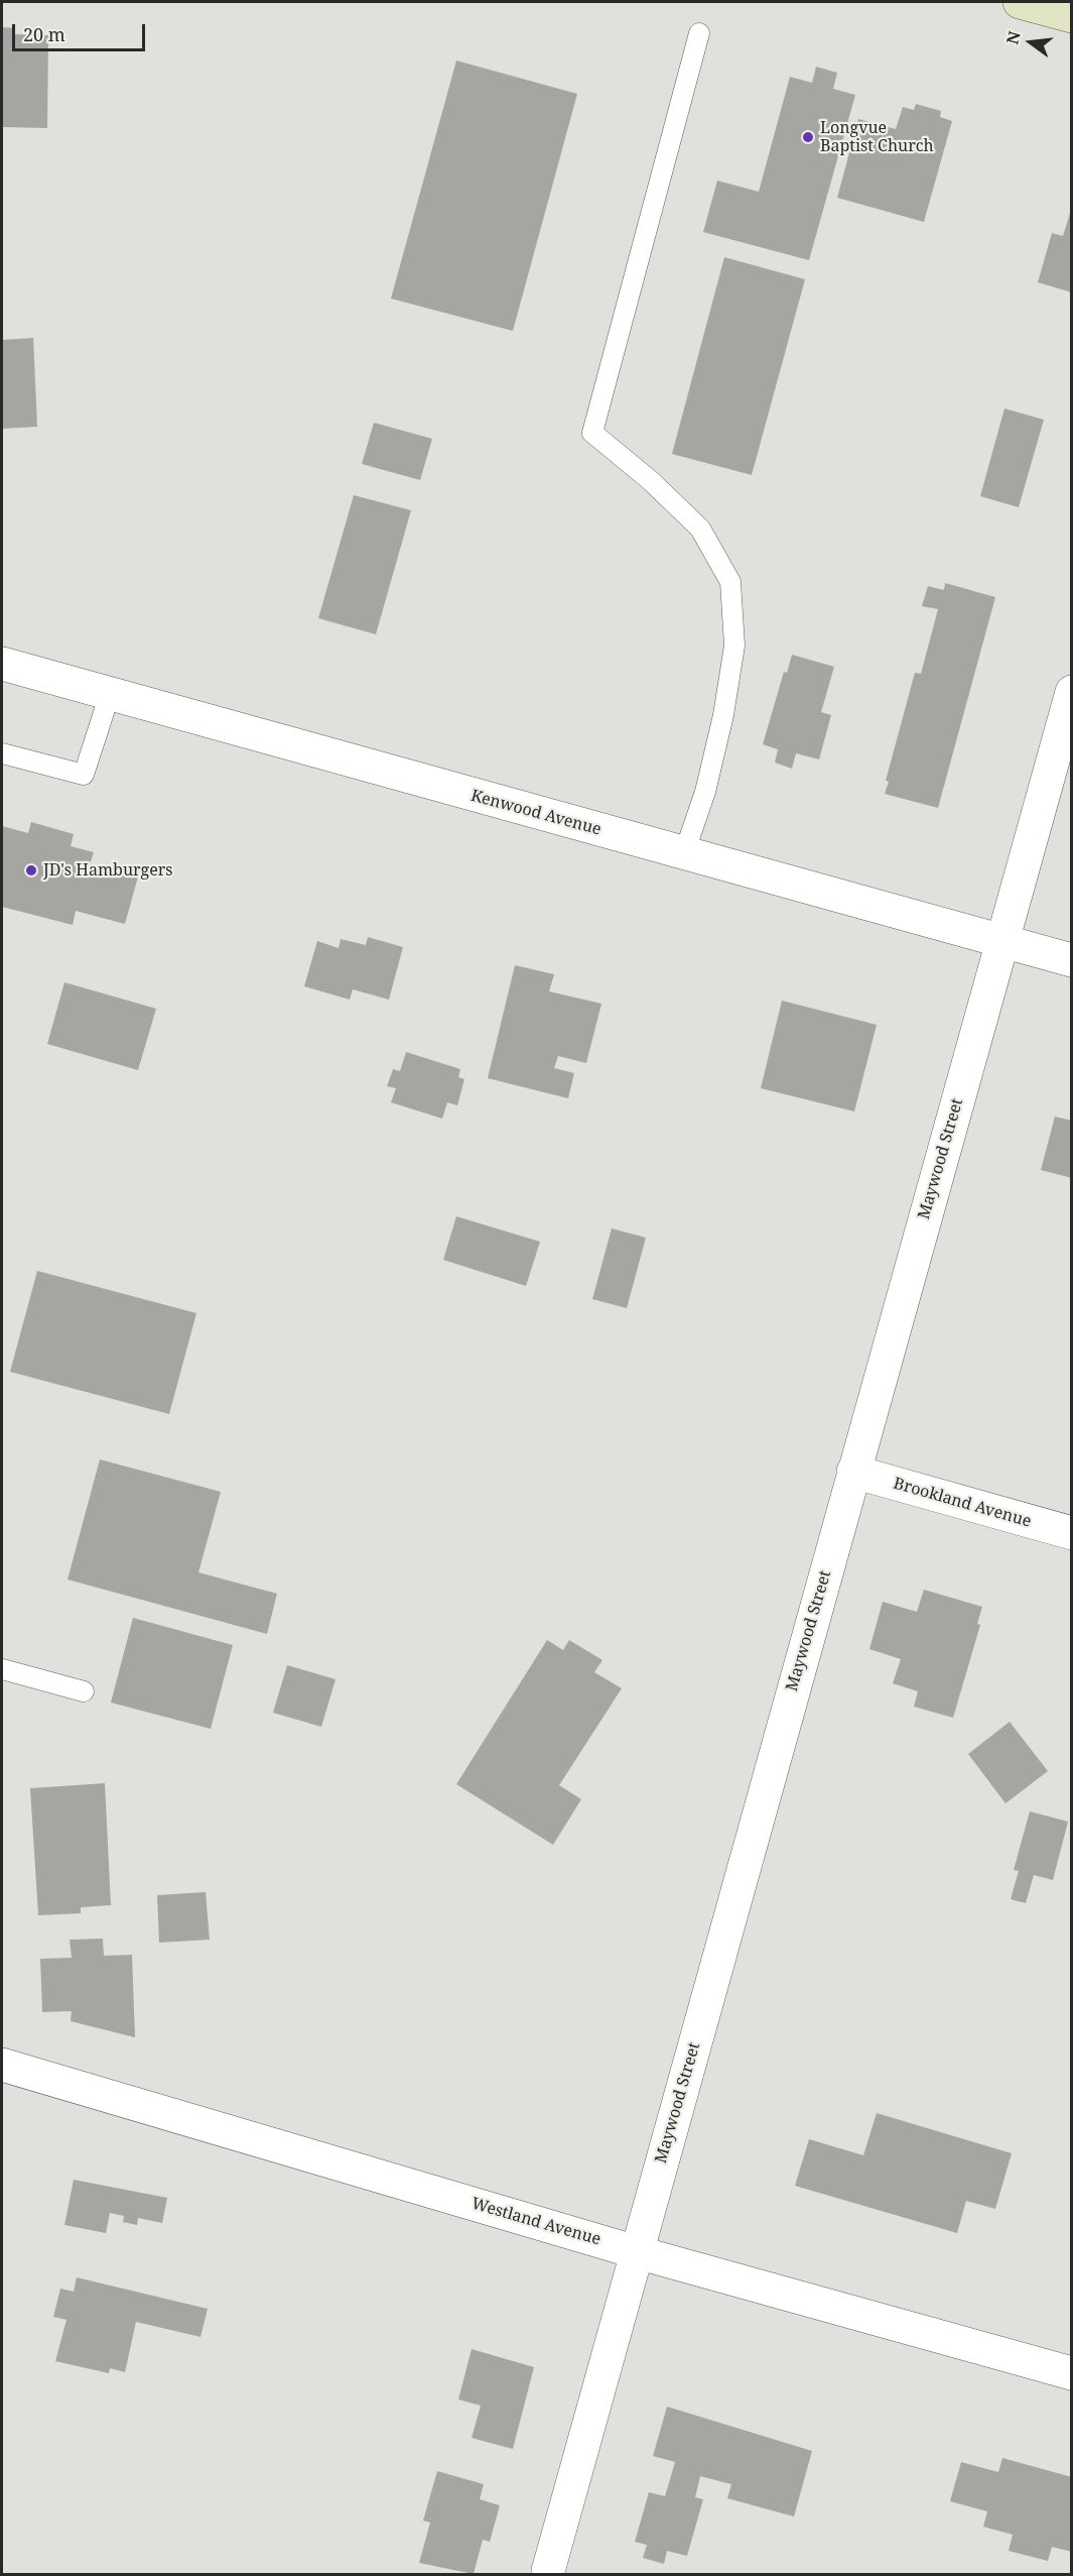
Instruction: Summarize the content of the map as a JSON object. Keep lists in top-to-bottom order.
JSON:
{
  "streets": {
    "street": [
      "Kenwood Avenue",
      "Maywood Street",
      "Brookland Avenue",
      "Westland Avenue"
    ]
  },
  "crossings": [
    ["Kenwood Avenue", "Maywood Street"],
    ["Maywood Street", "Brookland Avenue"],
    ["Maywood Street", "Westland Avenue"]
  ],
  "places": ["Longvue Baptist Church", "JD's Hamburgers"],
  "scale_bar": "20 m",
  "north": "left"
}
